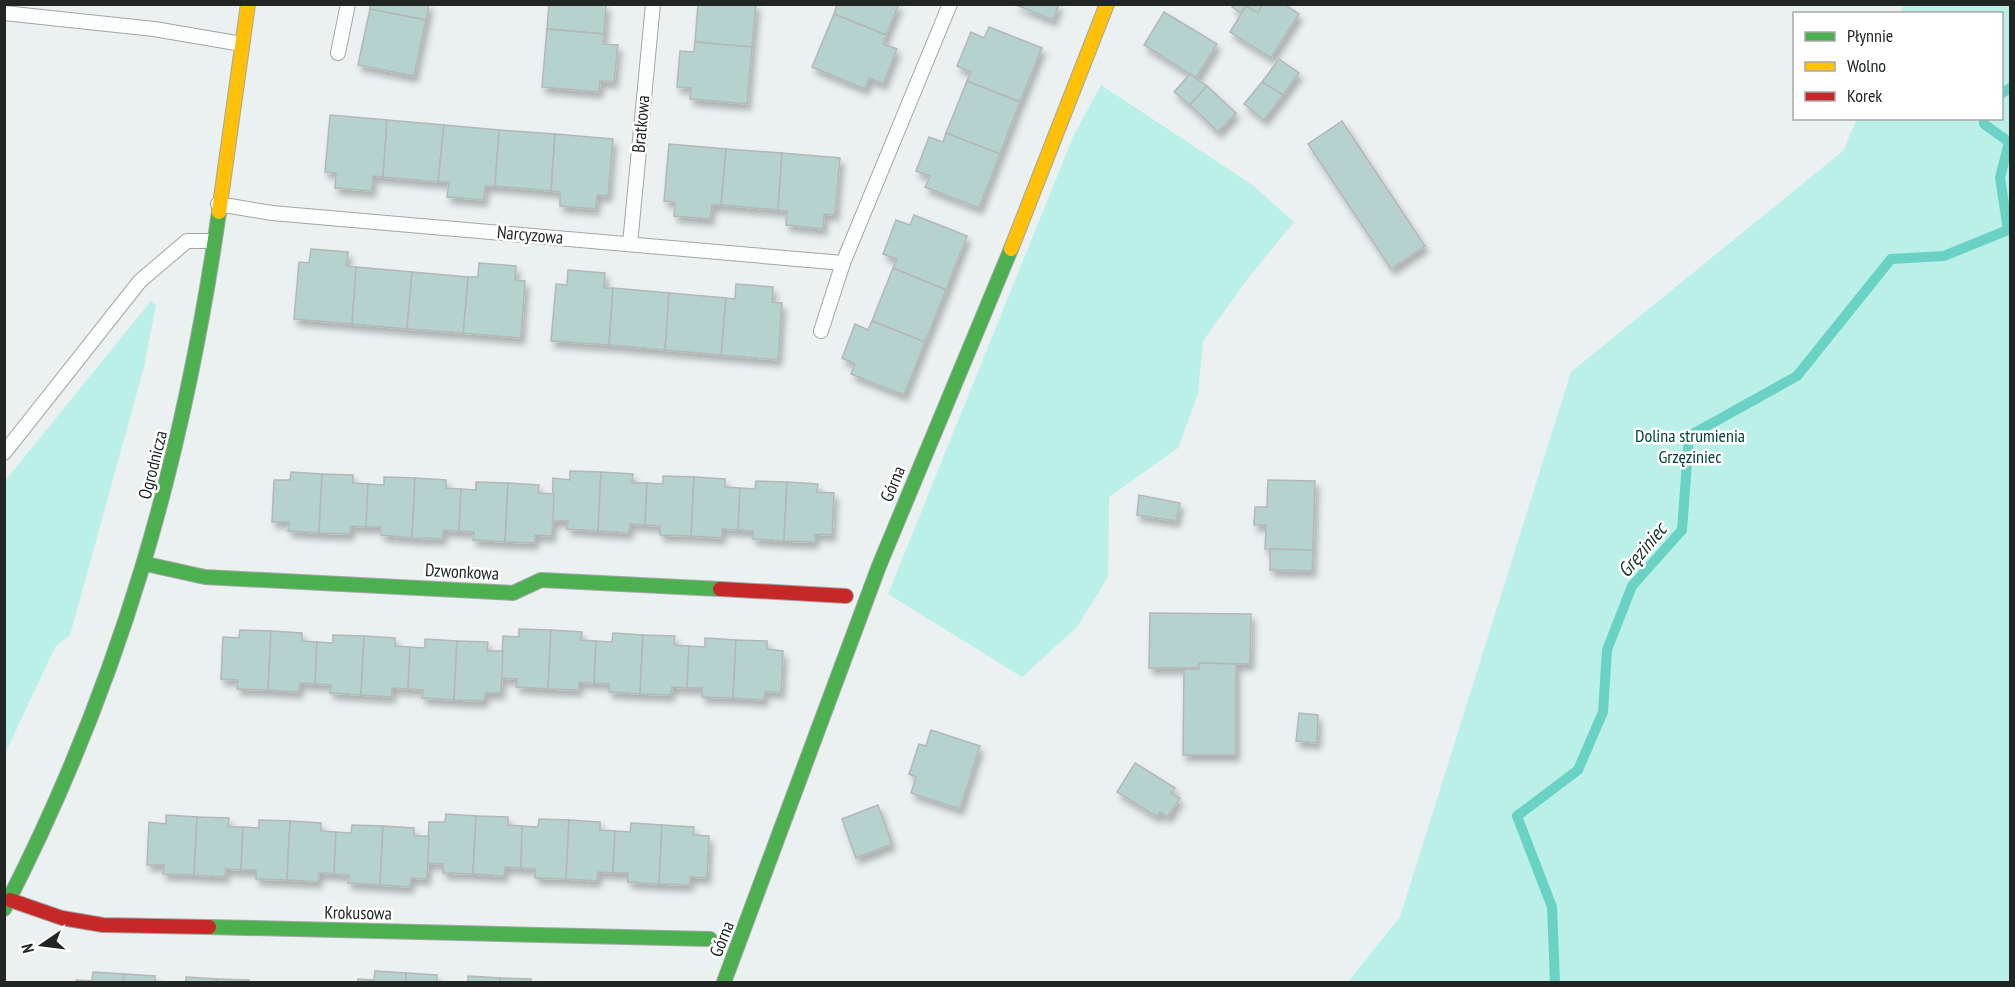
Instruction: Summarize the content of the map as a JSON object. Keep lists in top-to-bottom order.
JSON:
{
  "streets": {
    "street": [
      "Ogrodnicza",
      "Górna",
      "Dzwonkowa",
      "Krokusowa"
    ],
    "lane": ["Bratkowa", "Narcyzowa"]
  },
  "crossings": [
    ["Bratkowa", "Narcyzowa"],
    ["Narcyzowa", "Ogrodnicza"],
    ["Ogrodnicza", "Dzwonkowa"],
    ["Ogrodnicza", "Krokusowa"]
  ],
  "water": ["Gręziniec"],
  "parks": ["Dolina strumienia Grzęziniec"],
  "legend": ["Płynnie", "Wolno", "Korek"],
  "north": "left"
}
